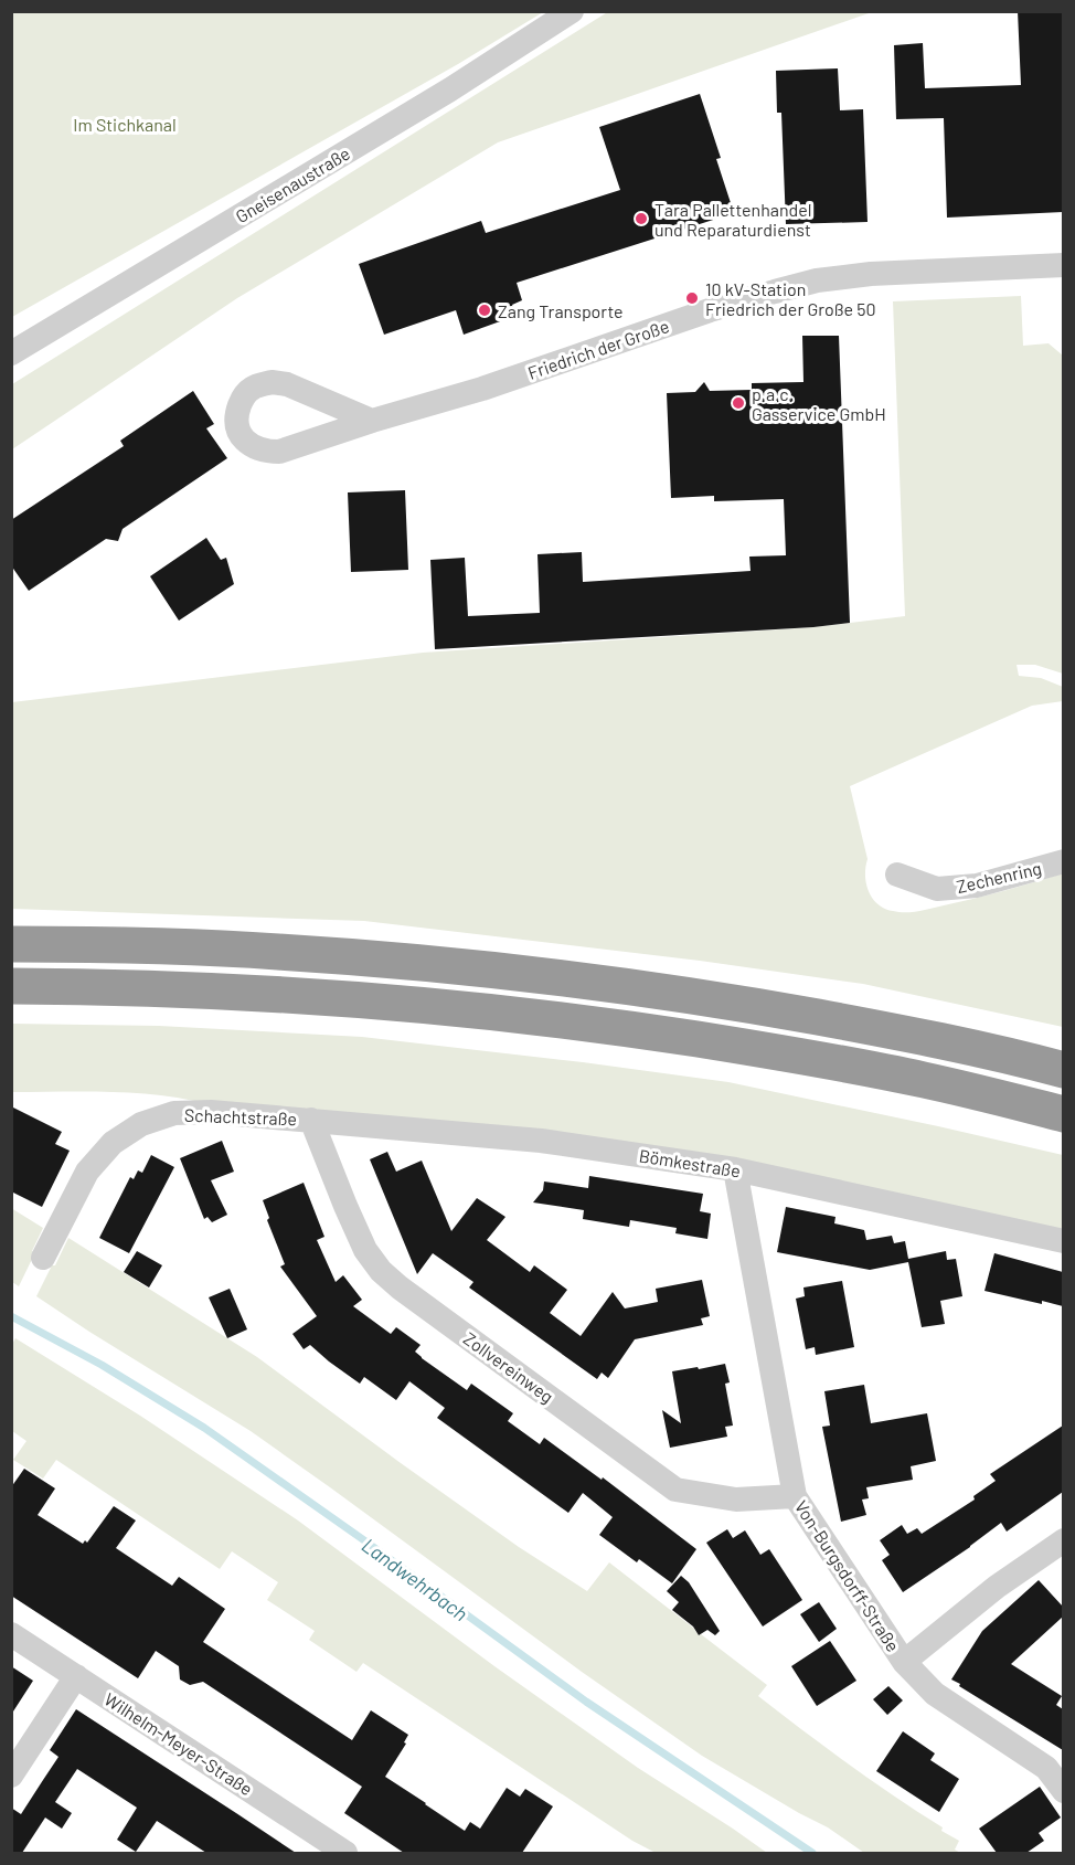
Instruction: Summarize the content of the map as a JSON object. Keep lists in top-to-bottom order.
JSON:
{
  "streets": {
    "street": [
      "Gneisenaustraße",
      "Friedrich der Große",
      "Zechenring",
      "Schachtstraße",
      "Bömkestraße",
      "Zollvereinweg",
      "Von-Burgsdorff-Straße",
      "Wilhelm-Meyer-Straße"
    ]
  },
  "crossings": [
    ["Schachtstraße", "Bömkestraße"],
    ["Schachtstraße", "Zollvereinweg"],
    ["Bömkestraße", "Zollvereinweg"],
    ["Bömkestraße", "Von-Burgsdorff-Straße"],
    ["Zollvereinweg", "Von-Burgsdorff-Straße"]
  ],
  "water": ["Landwehrbach"],
  "parks": ["Im Stichkanal"],
  "places": [
    "Tara Pallettenhandel und Reparaturdienst",
    "10 kV-Station Friedrich der Große 50",
    "Zang Transporte",
    "p.a.c. Gasservice GmbH"
  ]
}
